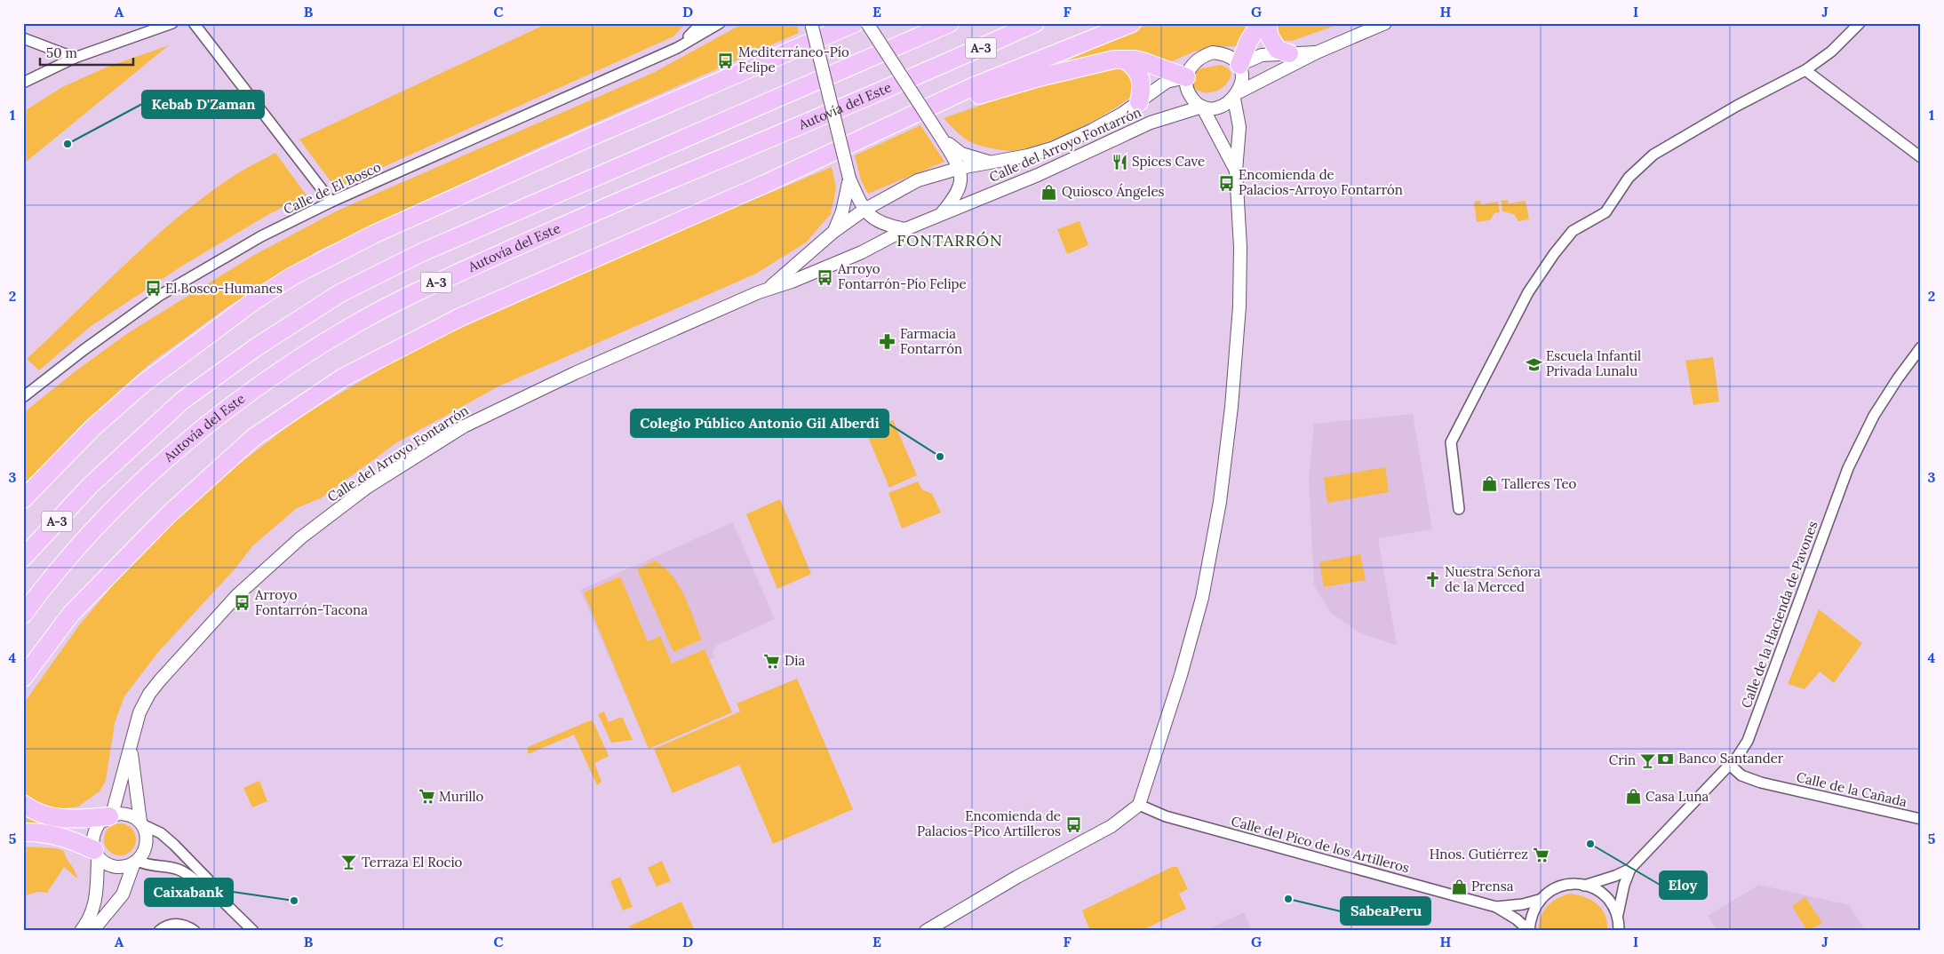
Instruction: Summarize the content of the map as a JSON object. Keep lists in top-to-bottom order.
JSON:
{
  "streets": {
    "highway": ["A-3", "Autovía del Este"],
    "street": [
      "Calle del Arroyo Fontarrón",
      "Calle de El Bosco",
      "Calle de la Hacienda de Pavones",
      "Calle de la Cañada",
      "Calle del Pico de los Artilleros"
    ]
  },
  "crossings": [
    ["Calle de la Hacienda de Pavones", "Calle de la Cañada"],
    ["Calle de la Hacienda de Pavones", "Calle del Pico de los Artilleros"]
  ],
  "districts": ["FONTARRÓN"],
  "places": {
    "bus stop": [
      "Mediterráneo-Pío Felipe",
      "Encomienda de Palacios-Arroyo Fontarrón",
      "Arroyo Fontarrón-Pío Felipe",
      "El Bosco-Humanes",
      "Arroyo Fontarrón-Tacona",
      "Encomienda de Palacios-Pico Artilleros"
    ],
    "other": [
      "Kebab D'Zaman",
      "Colegio Público Antonio Gil Alberdi",
      "Eloy",
      "SabeaPeru",
      "Caixabank"
    ],
    "restaurant": ["Spices Cave"],
    "shop": [
      "Quiosco Ángeles",
      "Talleres Teo",
      "Casa Luna",
      "Prensa"
    ],
    "pharmacy": ["Farmacia Fontarrón"],
    "school or university": ["Escuela Infantil Privada Lunalu"],
    "church": ["Nuestra Señora de la Merced"],
    "supermarket": ["Dia", "Murillo", "Hnos. Gutiérrez"],
    "bank": ["Banco Santander"],
    "bar": ["Crin", "Terraza El Rocio"]
  },
  "scale_bar": "50 m",
  "grid": {
    "columns": [
      "A",
      "B",
      "C",
      "D",
      "E",
      "F",
      "G",
      "H",
      "I",
      "J"
    ],
    "rows": [
      "1",
      "2",
      "3",
      "4",
      "5"
    ]
  }
}
